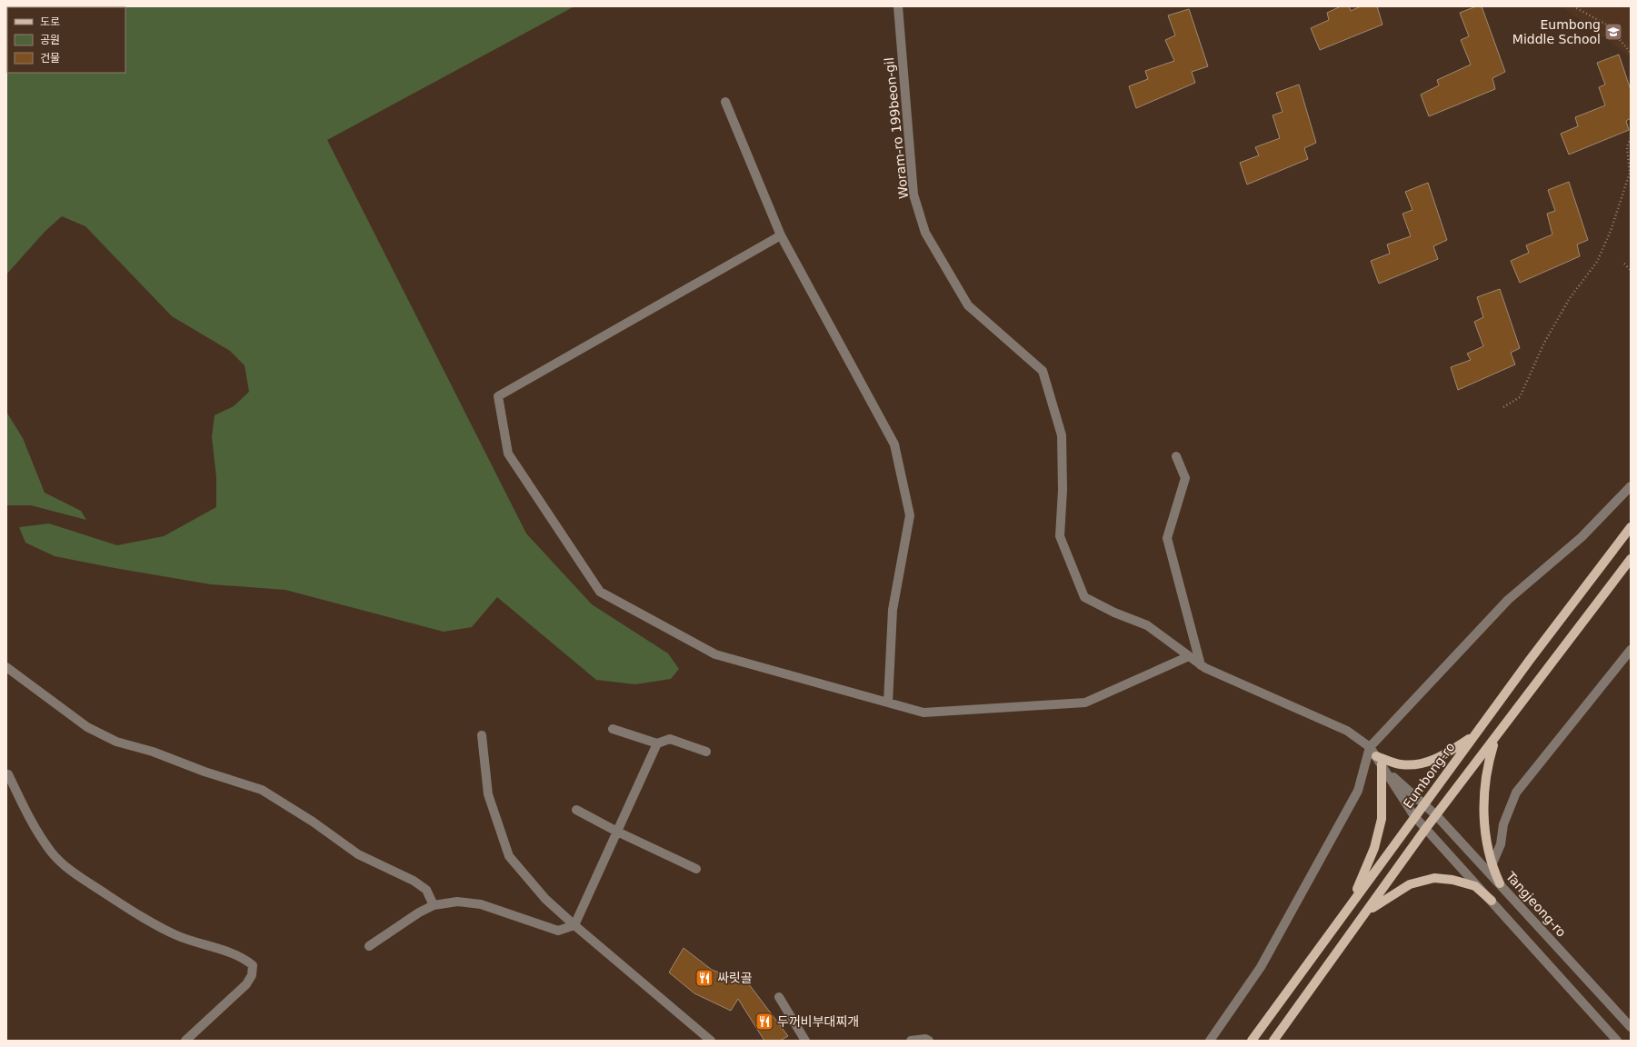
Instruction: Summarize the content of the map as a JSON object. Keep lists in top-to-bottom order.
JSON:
{
  "streets": {
    "main road": ["Eumbong-ro"],
    "street": ["Woram-ro 199beon-gil", "Tangjeong-ro"]
  },
  "crossings": [
    ["Woram-ro 199beon-gil", "Eumbong-ro"],
    ["Woram-ro 199beon-gil", "Tangjeong-ro"],
    ["Eumbong-ro", "Tangjeong-ro"]
  ],
  "places": {
    "school or university": ["Eumbong Middle School"],
    "restaurant": ["싸릿골", "두꺼비부대찌개"]
  },
  "legend": ["도로", "공원", "건물"]
}
